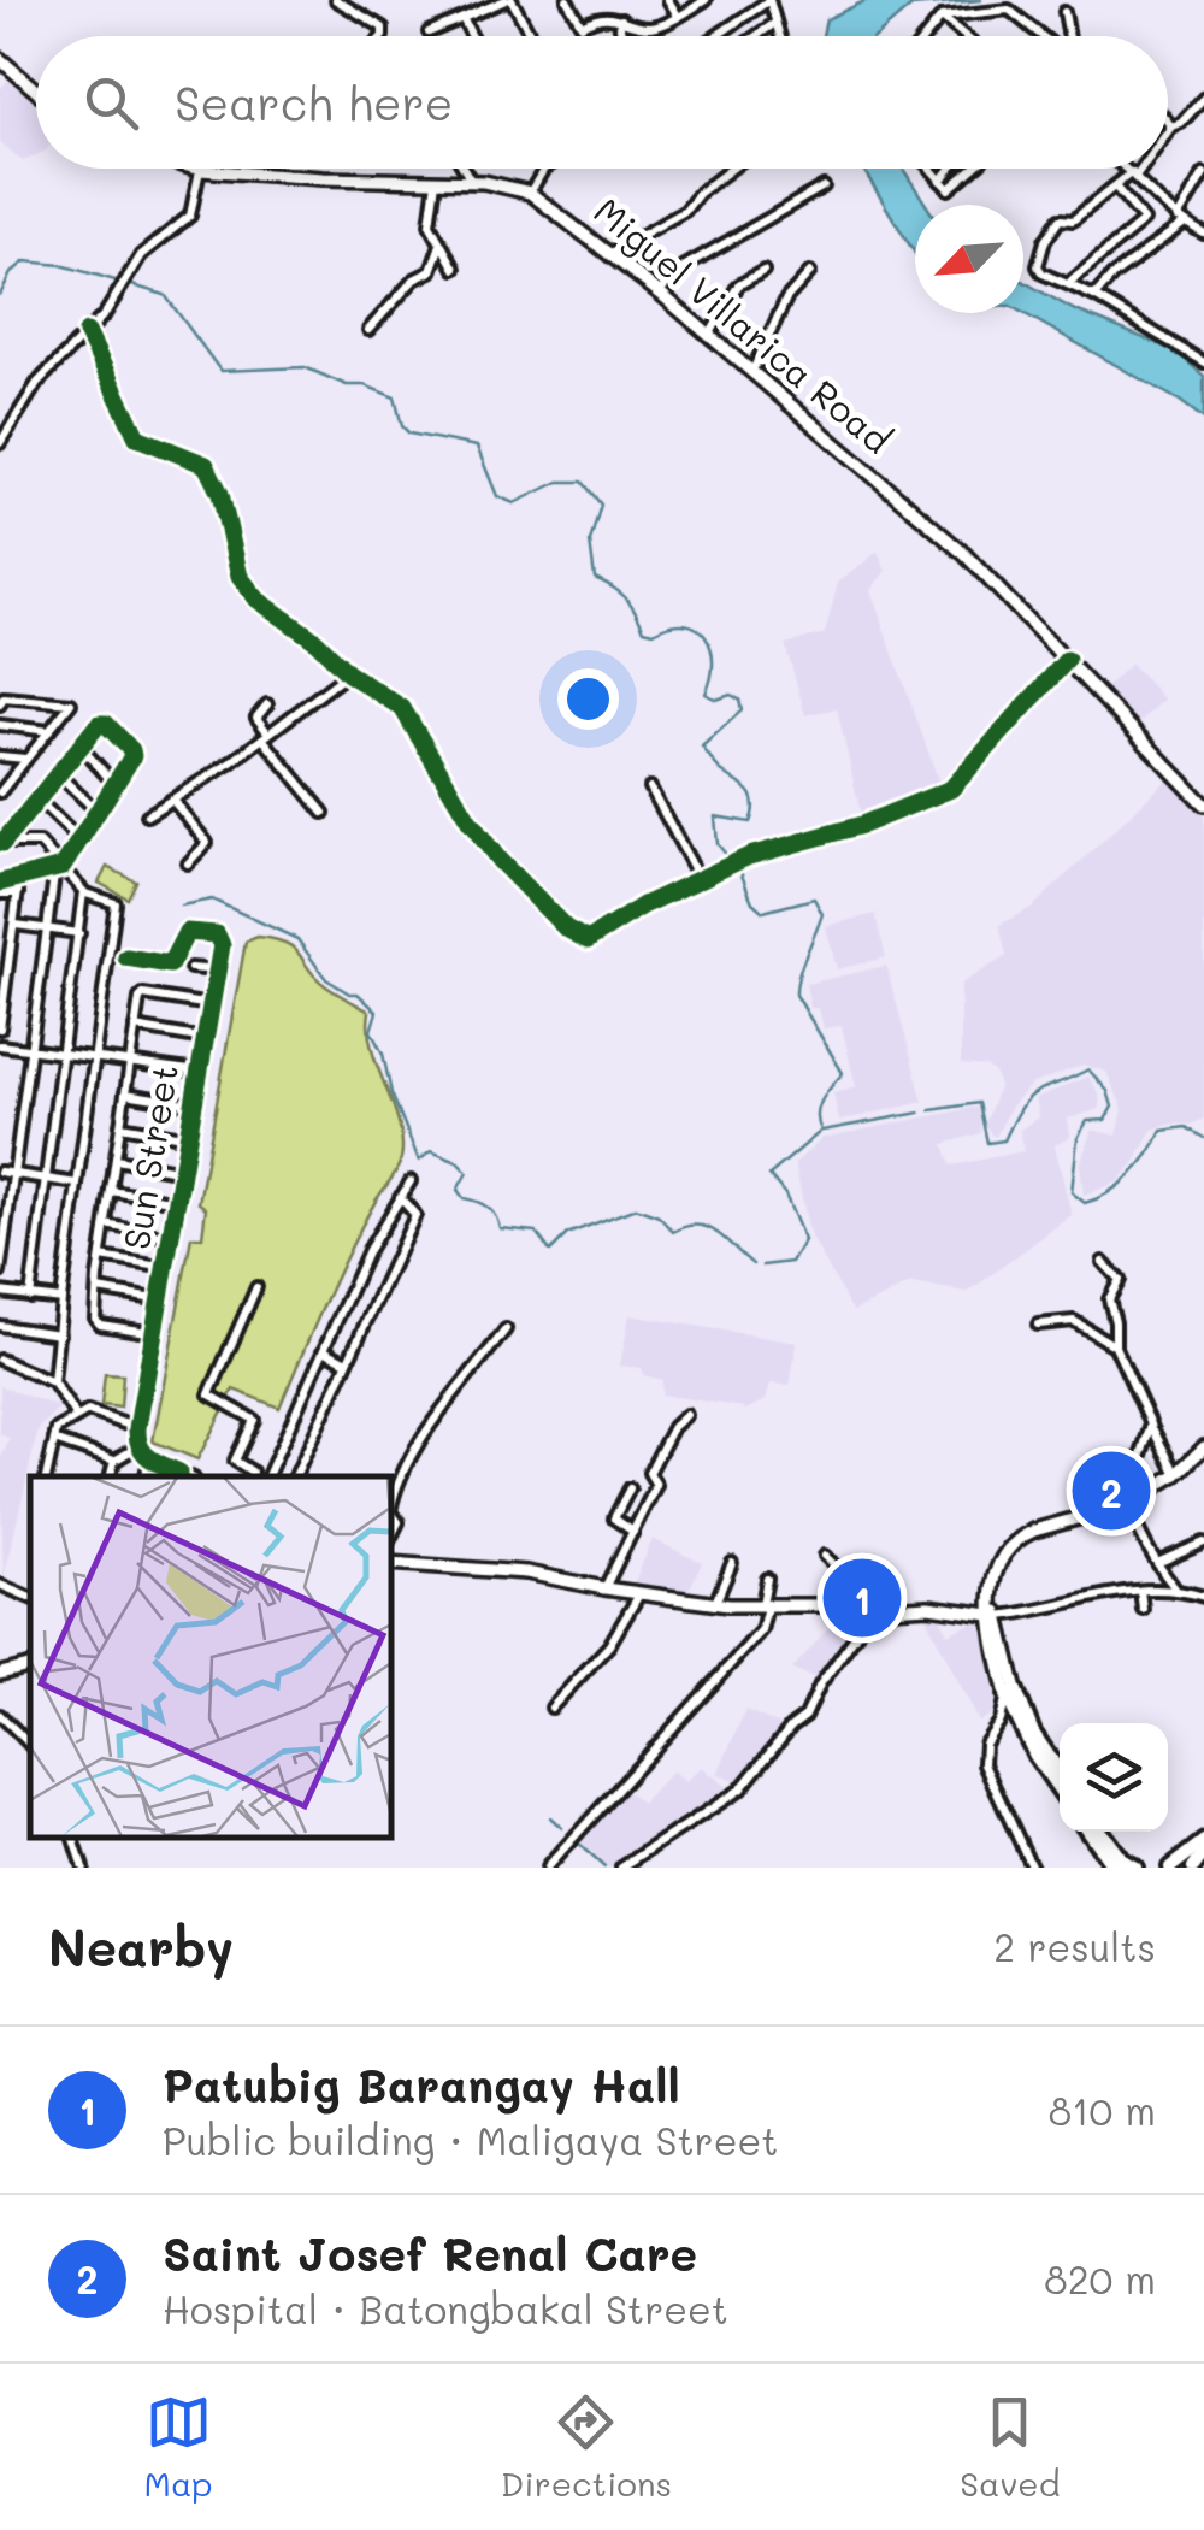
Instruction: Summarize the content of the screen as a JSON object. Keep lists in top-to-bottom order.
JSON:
{
  "streets": {
    "main road": ["Miguel Villarica Road"],
    "street": ["Sun Street"]
  },
  "north": "bottom left",
  "page": {
    "search": "Search here",
    "pins": ["2", "1"],
    "heading": ["Nearby", "2 results"],
    "list": [
      {
        "mark": "1",
        "name": "Patubig Barangay Hall",
        "note": "Public building · Maligaya Street",
        "value": "810 m"
      },
      {
        "mark": "2",
        "name": "Saint Josef Renal Care",
        "note": "Hospital · Batongbakal Street",
        "value": "820 m"
      }
    ],
    "nav": ["Map", "Directions", "Saved"]
  }
}
